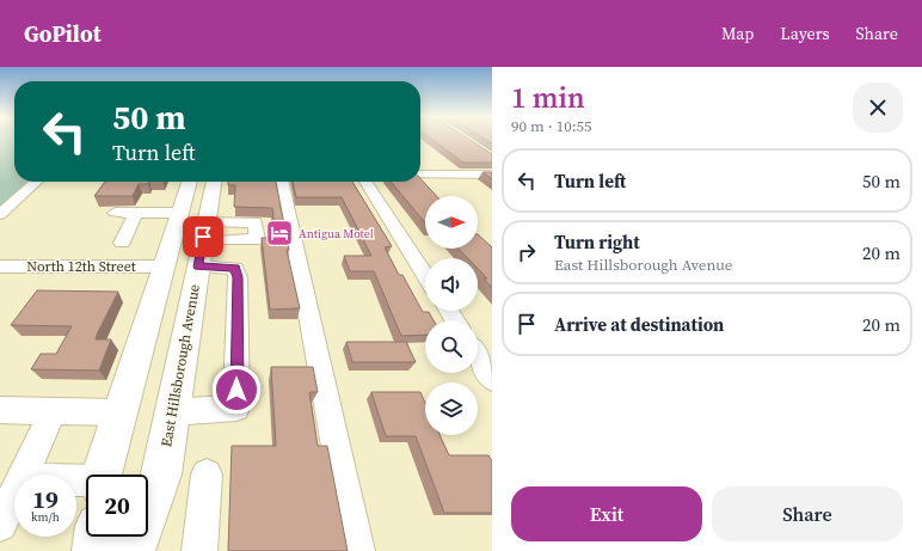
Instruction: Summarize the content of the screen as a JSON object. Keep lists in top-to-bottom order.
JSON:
{
  "streets": {
    "main road": ["East Hillsborough Avenue"],
    "street": ["North 12th Street"]
  },
  "places": {
    "hotel": ["Antigua Motel"]
  },
  "north": "right",
  "page": {
    "header": "GoPilot",
    "nav": ["Map", "Layers", "Share"],
    "heading": ["1 min", "90 m · 10:55"],
    "turn": ["50 m", "Turn left"],
    "list": [
      {
        "name": "Turn left",
        "value": "50 m"
      },
      {
        "name": "Turn right",
        "note": "East Hillsborough Avenue",
        "value": "20 m"
      },
      {
        "name": "Arrive at destination",
        "value": "20 m"
      }
    ],
    "speed": "19 km/h",
    "limit": "20",
    "buttons": ["Exit", "Share"]
  }
}
